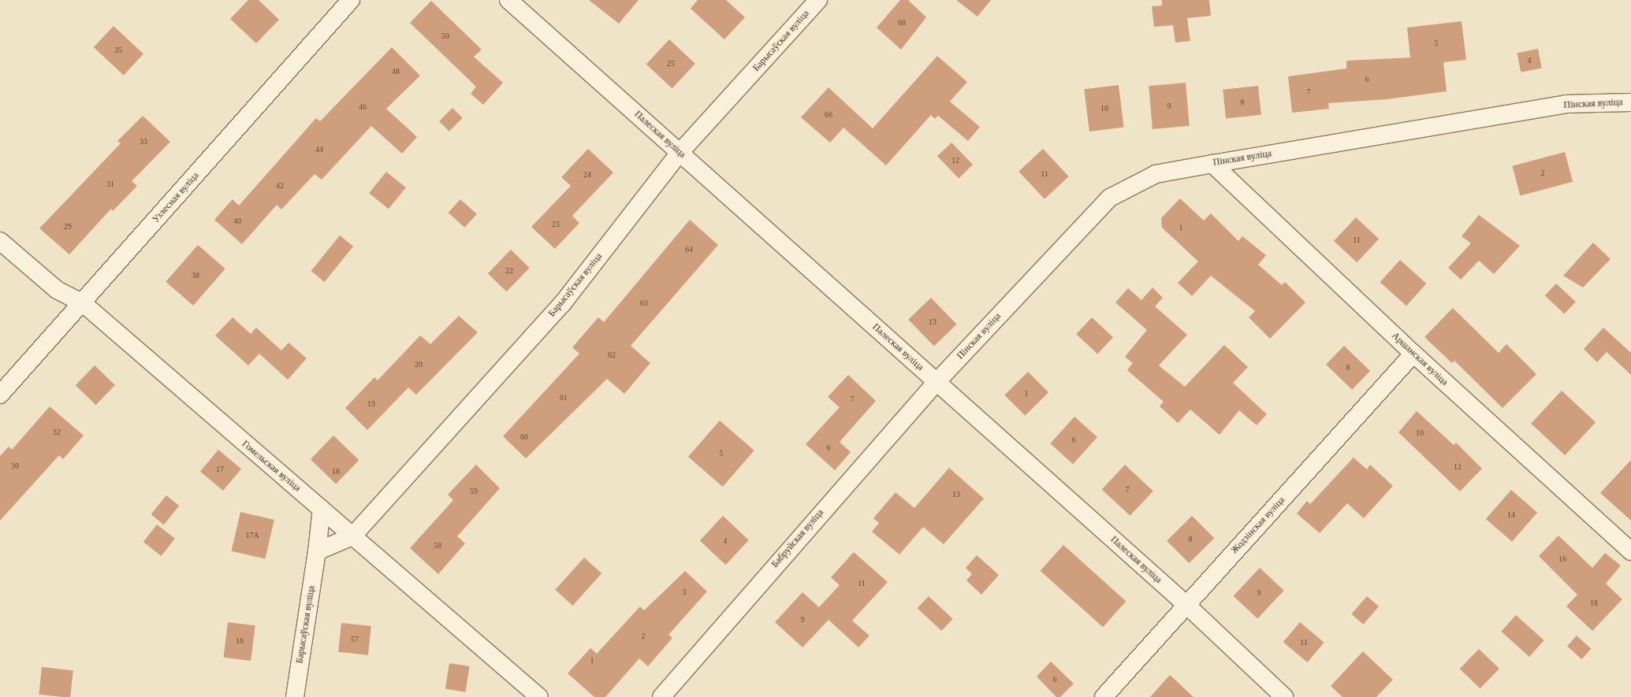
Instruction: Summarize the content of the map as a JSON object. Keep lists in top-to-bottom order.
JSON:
{
  "streets": {
    "street": [
      "Барысаўская вуліца",
      "Пінская вуліца",
      "Палеская вуліца",
      "Узлесная вуліца",
      "Аршанская вуліца",
      "Гомельская вуліца",
      "Жодзінская вуліца",
      "Бабруйская вуліца"
    ]
  },
  "crossings": [
    ["Барысаўская вуліца", "Палеская вуліца"],
    ["Барысаўская вуліца", "Гомельская вуліца"],
    ["Пінская вуліца", "Палеская вуліца"],
    ["Пінская вуліца", "Аршанская вуліца"],
    ["Пінская вуліца", "Бабруйская вуліца"],
    ["Палеская вуліца", "Жодзінская вуліца"],
    ["Палеская вуліца", "Бабруйская вуліца"],
    ["Узлесная вуліца", "Гомельская вуліца"],
    ["Аршанская вуліца", "Жодзінская вуліца"]
  ],
  "house_numbers": [
    "68",
    "50",
    "5",
    "35",
    "4",
    "25",
    "48",
    "6",
    "7",
    "8",
    "9",
    "46",
    "10",
    "66",
    "33",
    "44",
    "12",
    "2",
    "11",
    "24",
    "31",
    "42",
    "40",
    "23",
    "29",
    "1",
    "11",
    "64",
    "22",
    "38",
    "63",
    "13",
    "62",
    "20",
    "8",
    "1",
    "61",
    "7",
    "19",
    "32",
    "10",
    "60",
    "6",
    "6",
    "5",
    "30",
    "12",
    "17",
    "18",
    "7",
    "59",
    "13",
    "14",
    "17А",
    "8",
    "4",
    "58",
    "16",
    "11",
    "3",
    "9",
    "18",
    "9",
    "2",
    "57",
    "16",
    "11",
    "1",
    "6"
  ]
}
